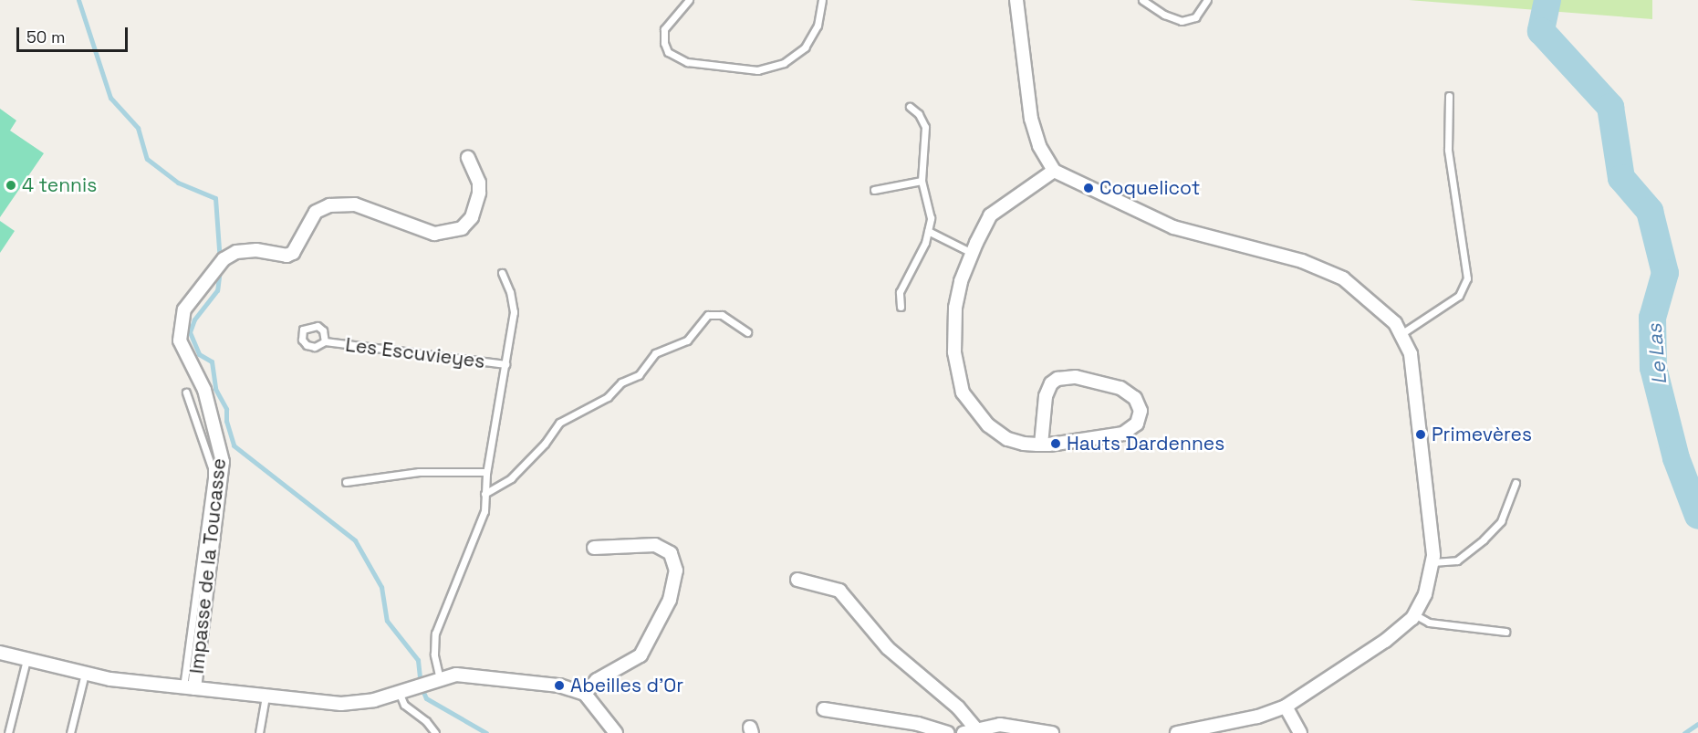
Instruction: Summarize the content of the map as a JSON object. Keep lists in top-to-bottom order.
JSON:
{
  "streets": {
    "street": ["Impasse de la Toucasse"],
    "lane": ["Les Escuvieyes"]
  },
  "water": ["Le Las"],
  "places": [
    "4 tennis",
    "Coquelicot",
    "Primevères",
    "Hauts Dardennes",
    "Abeilles d'Or"
  ],
  "scale_bar": "50 m"
}
